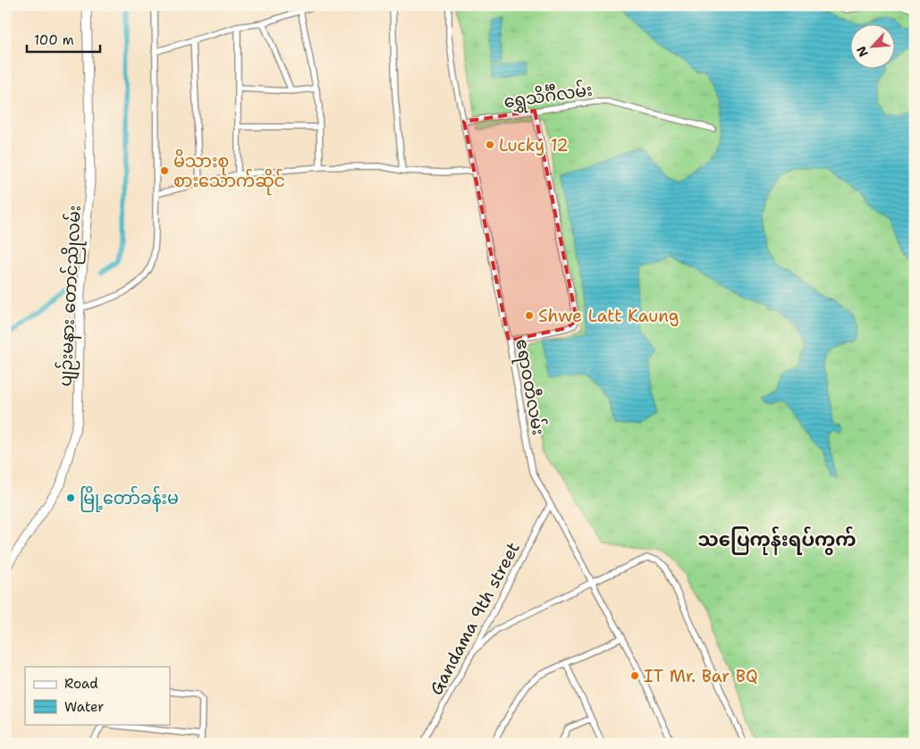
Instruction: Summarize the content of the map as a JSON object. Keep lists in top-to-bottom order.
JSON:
{
  "streets": {
    "main road": ["ပျဉ်းမနား တောင်ညိုလမ်း"],
    "street": ["ရွှေသိင်္ဂီလမ်း", "ဧရာဝတီလမ်း", "Gandama 9th street"]
  },
  "crossings": [
    ["ရွှေသိင်္ဂီလမ်း", "ဧရာဝတီလမ်း"],
    ["ဧရာဝတီလမ်း", "Gandama 9th street"]
  ],
  "districts": ["သပြေကုန်းရပ်ကွက်"],
  "places": [
    "Lucky 12",
    "မိသားစု စားသောက်ဆိုင်",
    "Shwe Latt Kaung",
    "မြို့တော်ခန်းမ",
    "IT Mr. Bar BQ"
  ],
  "legend": ["Road", "Water"],
  "scale_bar": "100 m",
  "north": "bottom left"
}
